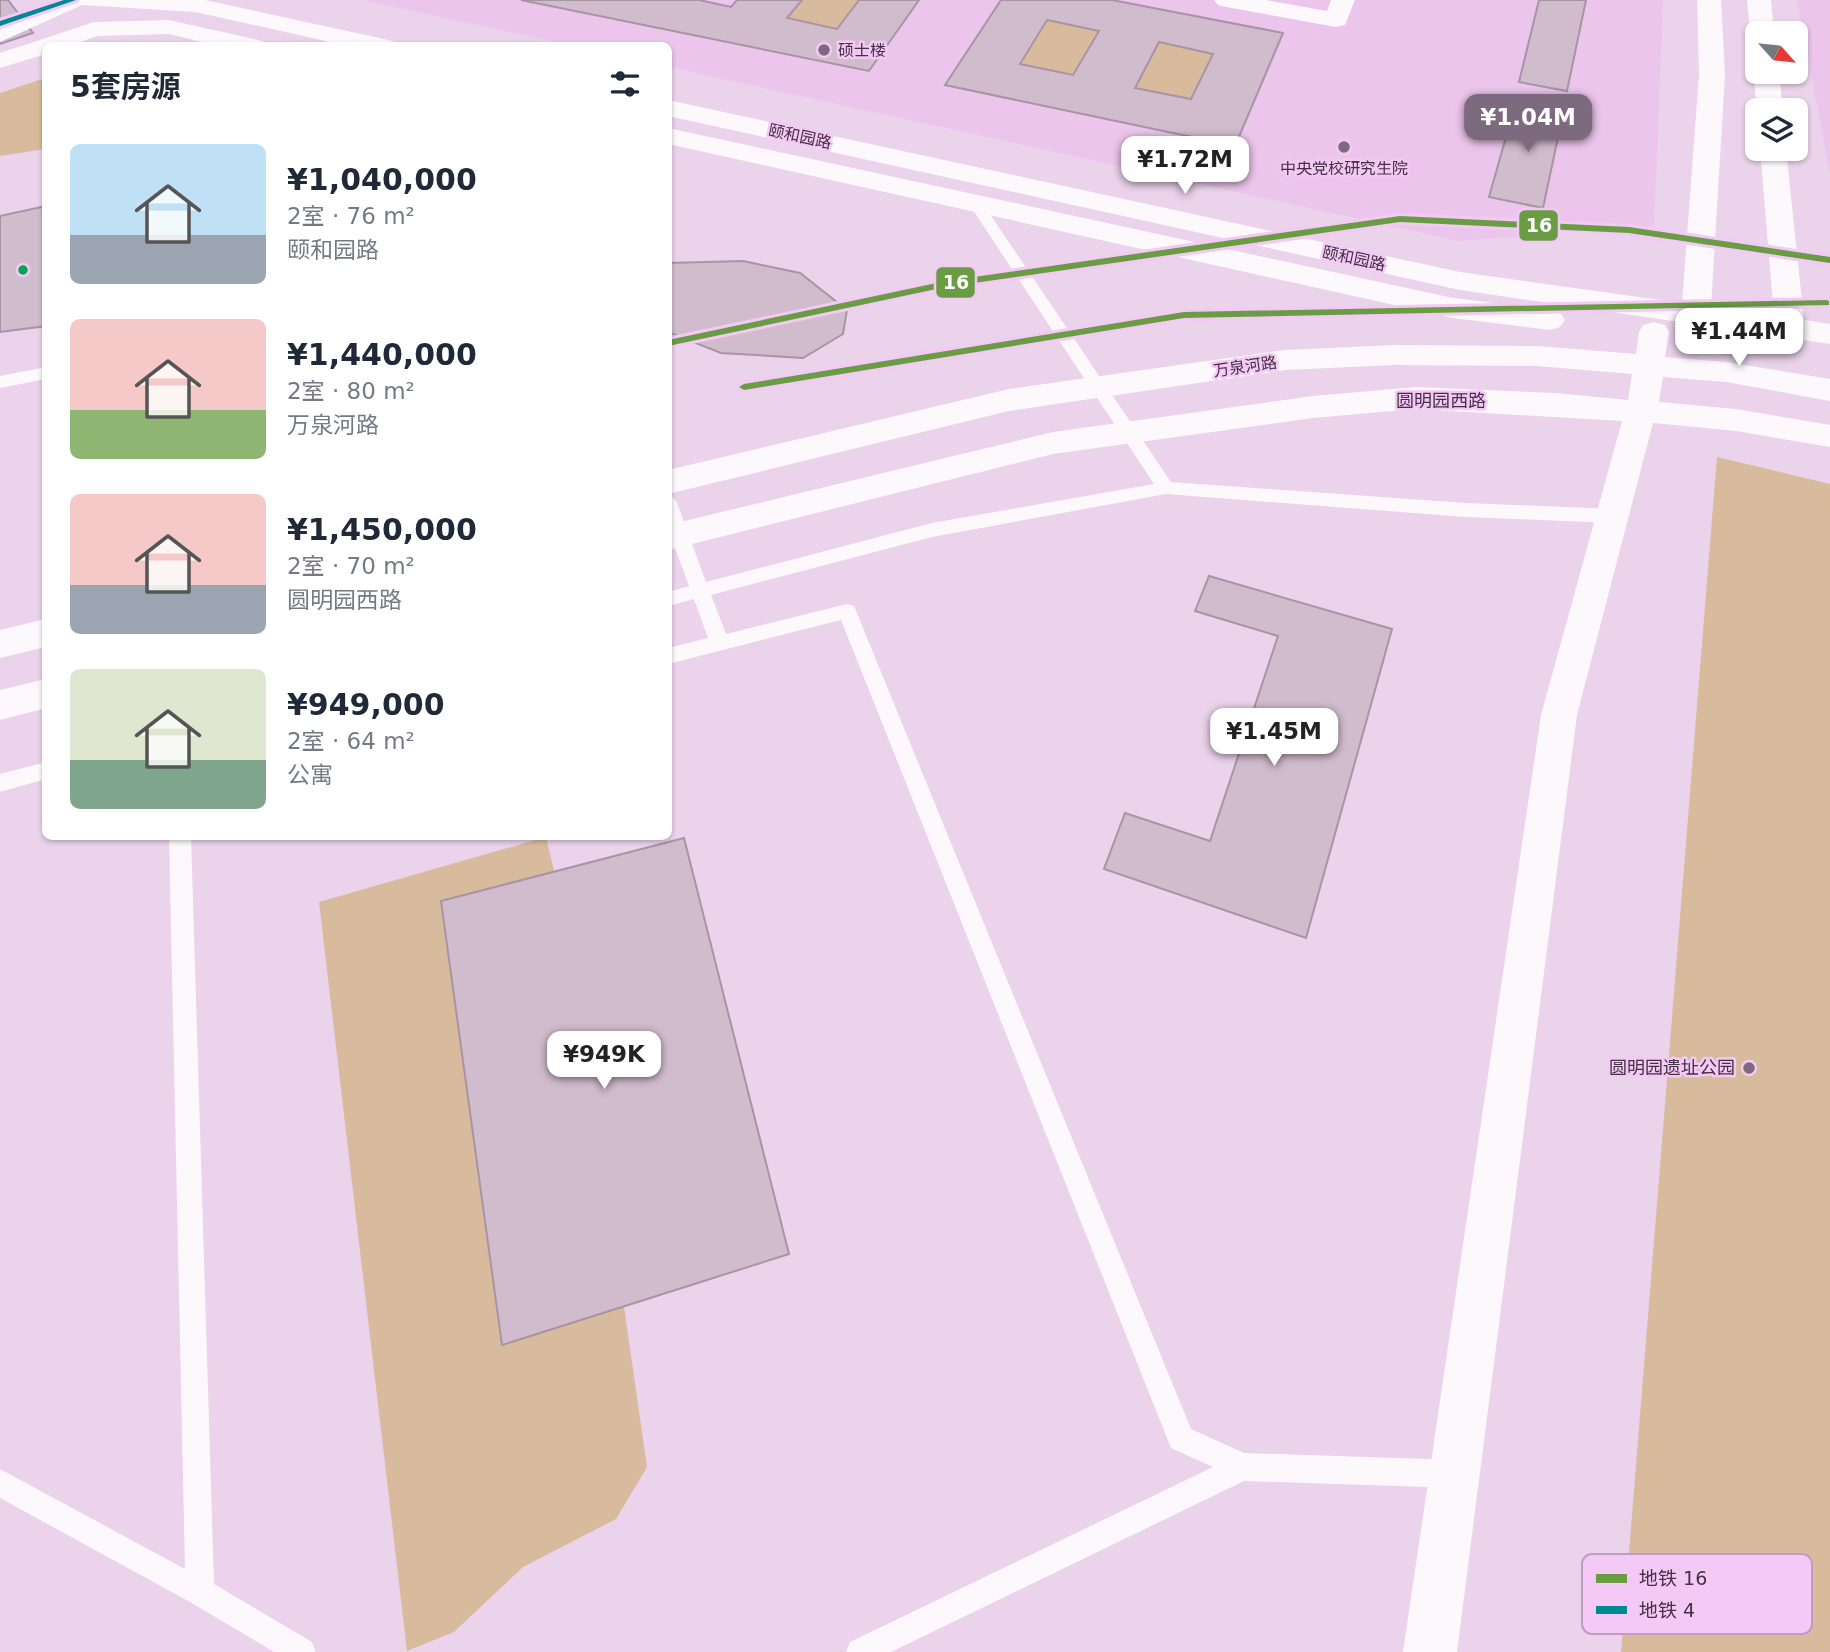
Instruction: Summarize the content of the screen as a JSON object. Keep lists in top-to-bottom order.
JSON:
{
  "streets": {
    "main road": ["颐和园路", "万泉河路", "圆明园西路"]
  },
  "places": ["硕士楼", "中央党校研究生院", "圆明园遗址公园"],
  "lines": ["metro line 4", "metro line 16"],
  "legend": ["地铁 16", "地铁 4"],
  "north": "bottom right",
  "page": {
    "heading": "5套房源",
    "price": [
      "¥1.04M",
      "¥1.72M",
      "¥1.44M",
      "¥1.45M",
      "¥949K"
    ],
    "list": [
      {
        "name": "¥1,040,000",
        "note": "2室 · 76 m² · 颐和园路"
      },
      {
        "name": "¥1,440,000",
        "note": "2室 · 80 m² · 万泉河路"
      },
      {
        "name": "¥1,450,000",
        "note": "2室 · 70 m² · 圆明园西路"
      },
      {
        "name": "¥949,000",
        "note": "2室 · 64 m² · 公寓"
      }
    ]
  }
}
